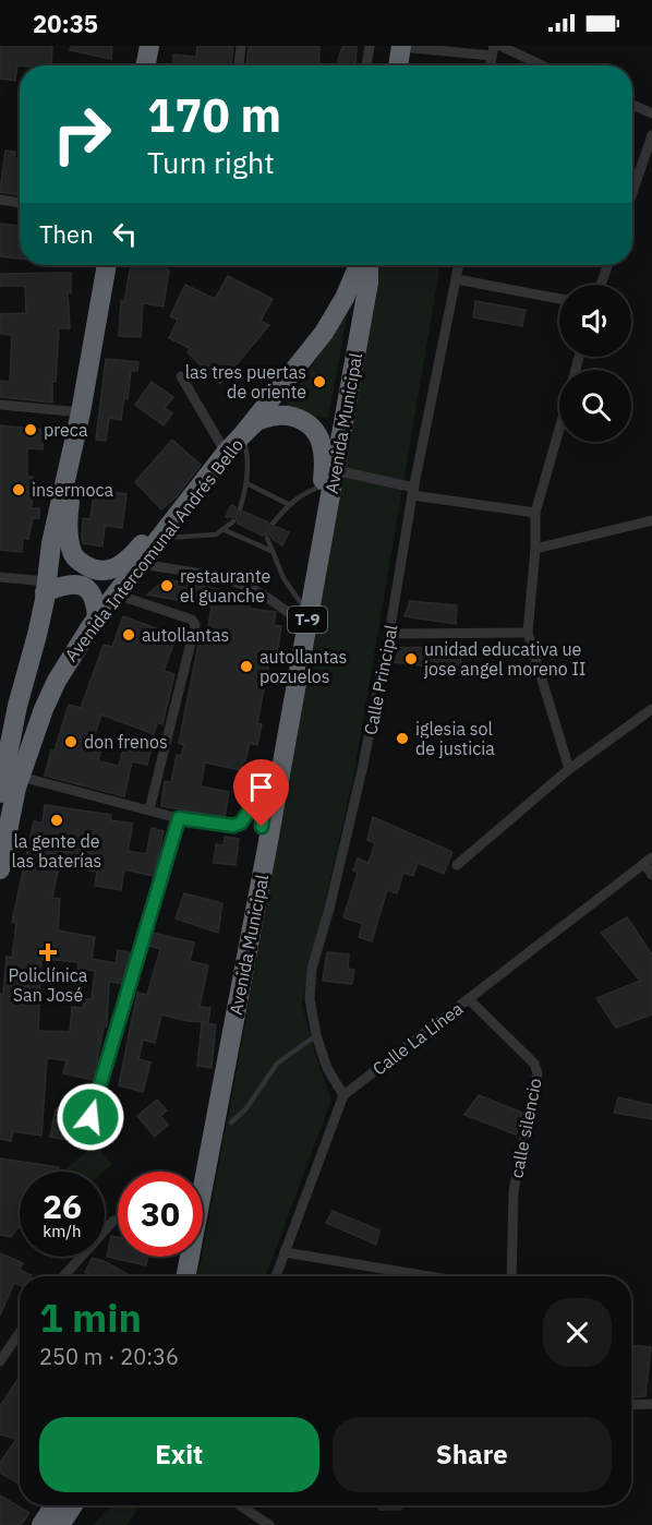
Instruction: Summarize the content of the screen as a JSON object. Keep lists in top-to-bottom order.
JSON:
{
  "streets": {
    "highway": ["Avenida Municipal", "Avenida Intercomunal Andrés Bello", "T-9"],
    "street": ["Calle Principal", "Calle La Línea", "calle silencio"]
  },
  "crossings": [
    ["Avenida Municipal", "Avenida Intercomunal Andrés Bello"],
    ["Avenida Intercomunal Andrés Bello", "T-9"],
    ["Calle Principal", "Calle La Línea"],
    ["Calle La Línea", "calle silencio"]
  ],
  "places": {
    "other": [
      "las tres puertas de oriente",
      "preca",
      "insermoca",
      "restaurante el guanche",
      "autollantas",
      "unidad educativa ue jose angel moreno II",
      "autollantas pozuelos",
      "iglesia sol de justicia",
      "don frenos",
      "la gente de las baterías"
    ],
    "health": ["Policlínica San José"]
  },
  "page": {
    "status": "20:35",
    "turn": ["170 m", "Turn right"],
    "then": "Then",
    "speed": "26 km/h",
    "limit": "30",
    "heading": ["1 min", "250 m · 20:36"],
    "buttons": ["Exit", "Share"]
  }
}
